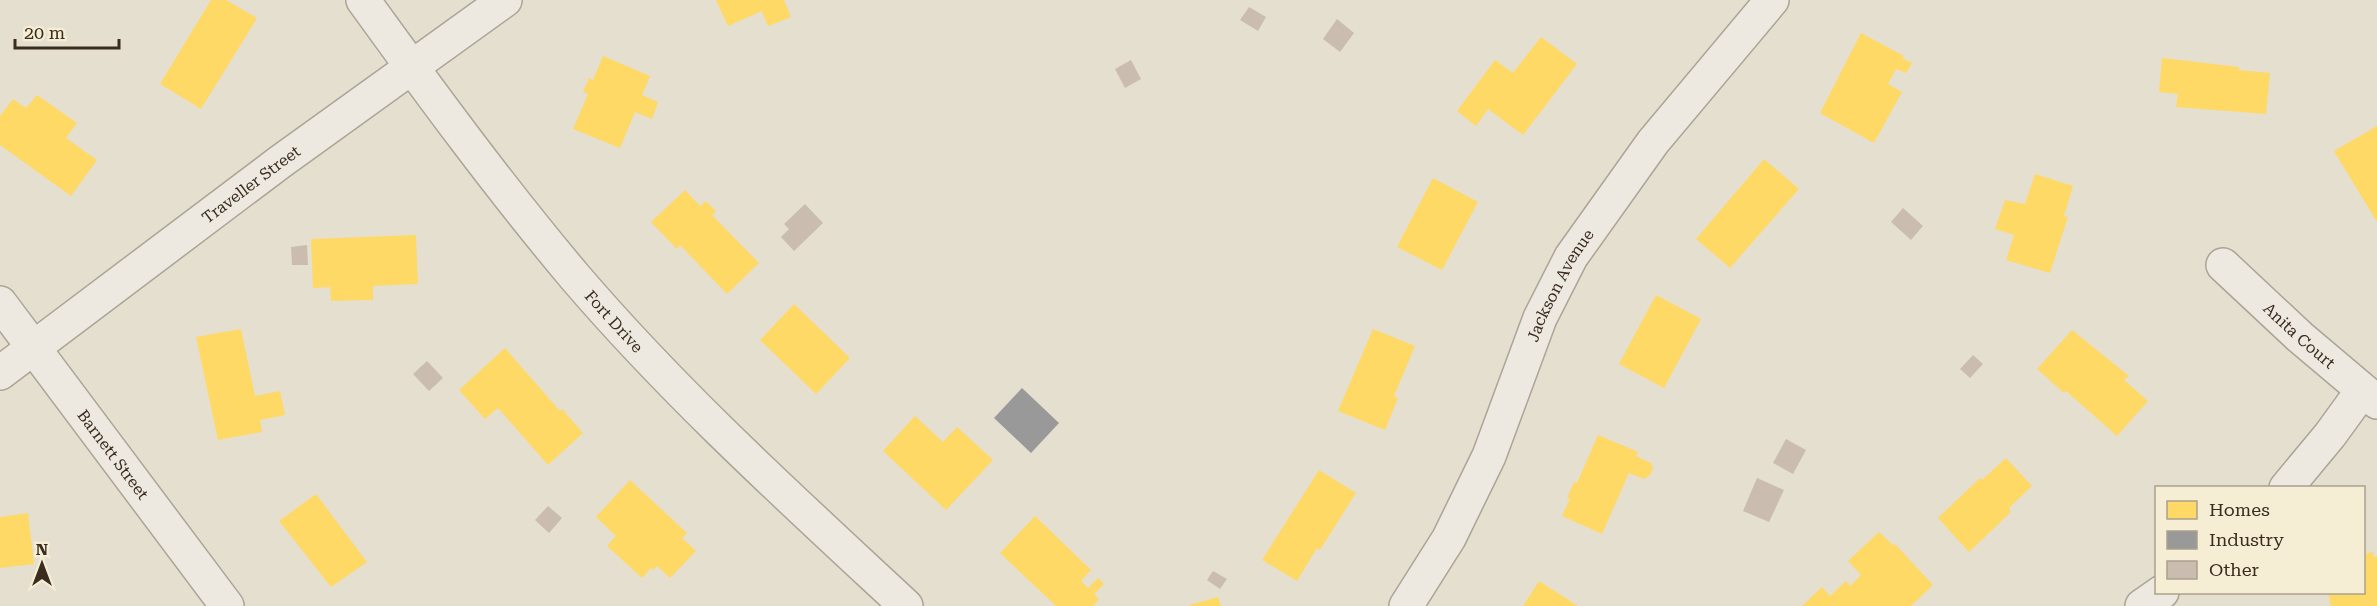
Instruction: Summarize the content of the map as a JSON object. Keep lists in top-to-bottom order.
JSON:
{
  "streets": {
    "street": [
      "Traveller Street",
      "Jackson Avenue",
      "Fort Drive",
      "Anita Court",
      "Barnett Street"
    ]
  },
  "crossings": [
    ["Traveller Street", "Fort Drive"],
    ["Traveller Street", "Barnett Street"]
  ],
  "legend": ["Homes", "Industry", "Other"],
  "scale_bar": "20 m",
  "north": "top"
}
